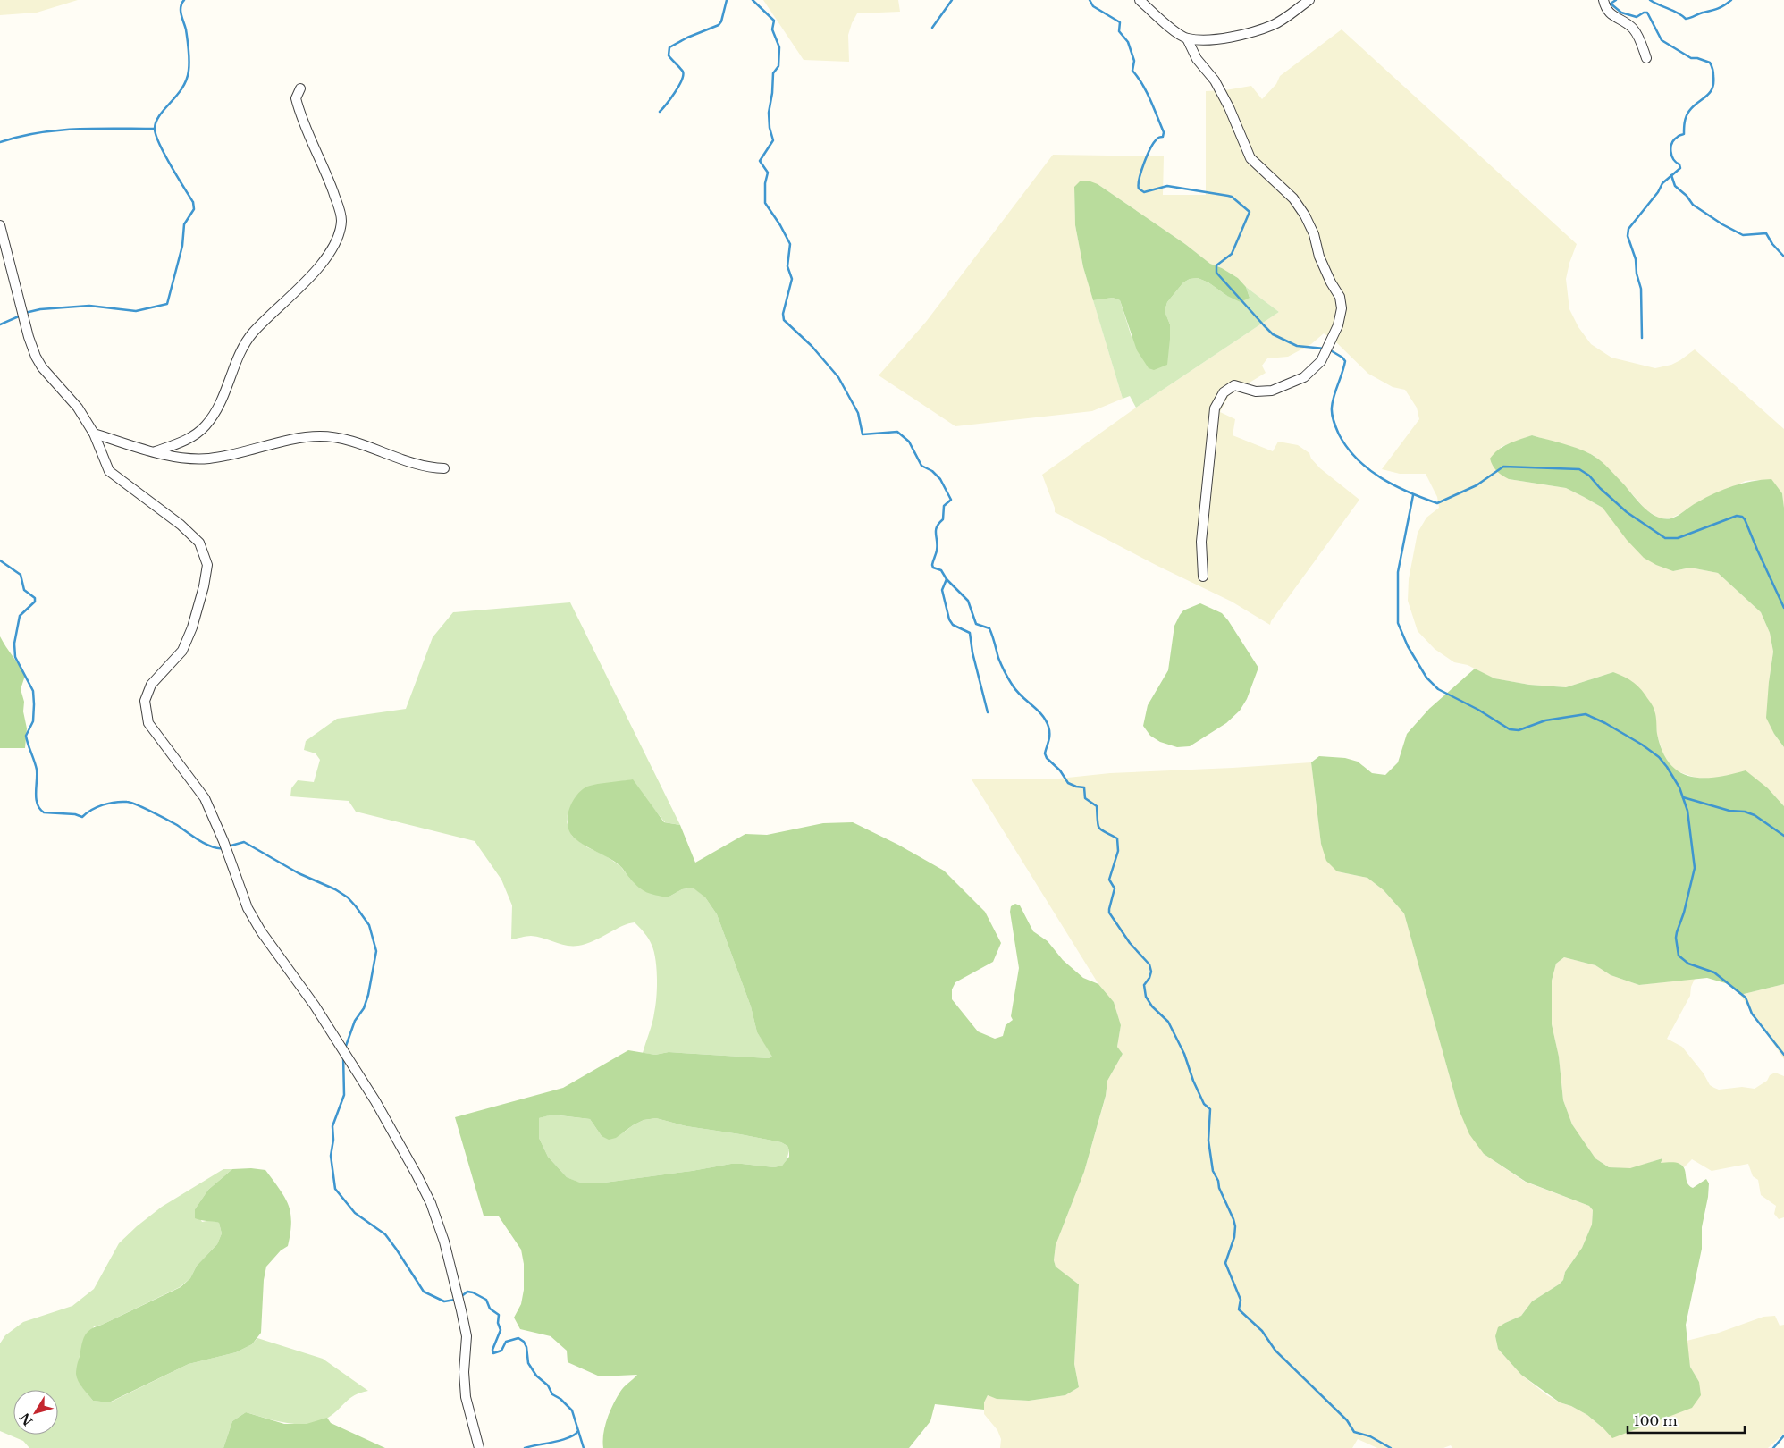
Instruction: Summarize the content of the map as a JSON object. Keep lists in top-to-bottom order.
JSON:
{
  "scale_bar": "100 m",
  "north": "bottom left"
}
